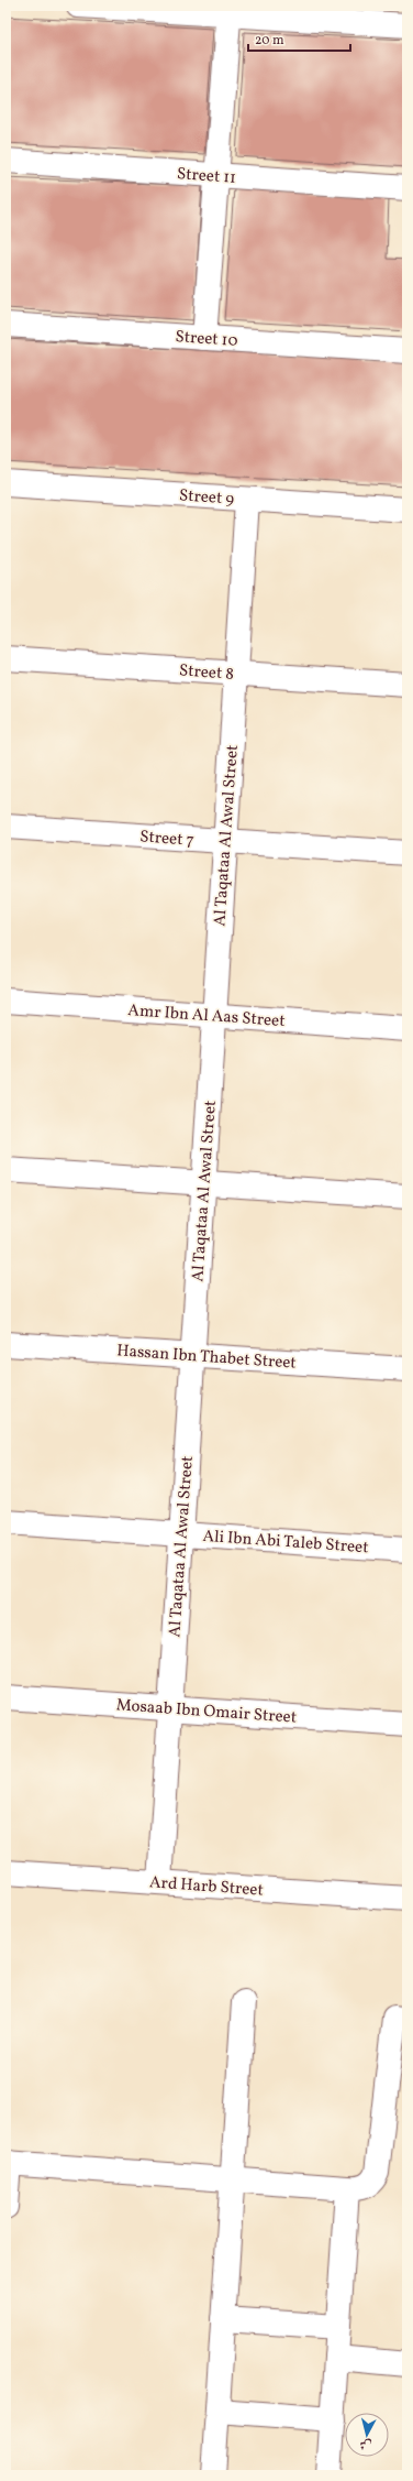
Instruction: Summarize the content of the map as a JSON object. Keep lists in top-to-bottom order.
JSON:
{
  "streets": {
    "street": [
      "Street 11",
      "Street 10",
      "Street 9",
      "Street 8",
      "Al Taqataa Al Awal Street",
      "Street 7",
      "Amr Ibn Al Aas Street",
      "Hassan Ibn Thabet Street",
      "Ali Ibn Abi Taleb Street",
      "Mosaab Ibn Omair Street",
      "Ard Harb Street"
    ]
  },
  "crossings": [
    ["Street 9", "Al Taqataa Al Awal Street"],
    ["Street 8", "Al Taqataa Al Awal Street"],
    ["Al Taqataa Al Awal Street", "Street 7"],
    ["Al Taqataa Al Awal Street", "Amr Ibn Al Aas Street"],
    ["Al Taqataa Al Awal Street", "Hassan Ibn Thabet Street"],
    ["Al Taqataa Al Awal Street", "Ali Ibn Abi Taleb Street"],
    ["Al Taqataa Al Awal Street", "Mosaab Ibn Omair Street"],
    ["Al Taqataa Al Awal Street", "Ard Harb Street"]
  ],
  "scale_bar": "20 m",
  "north": "bottom"
}
